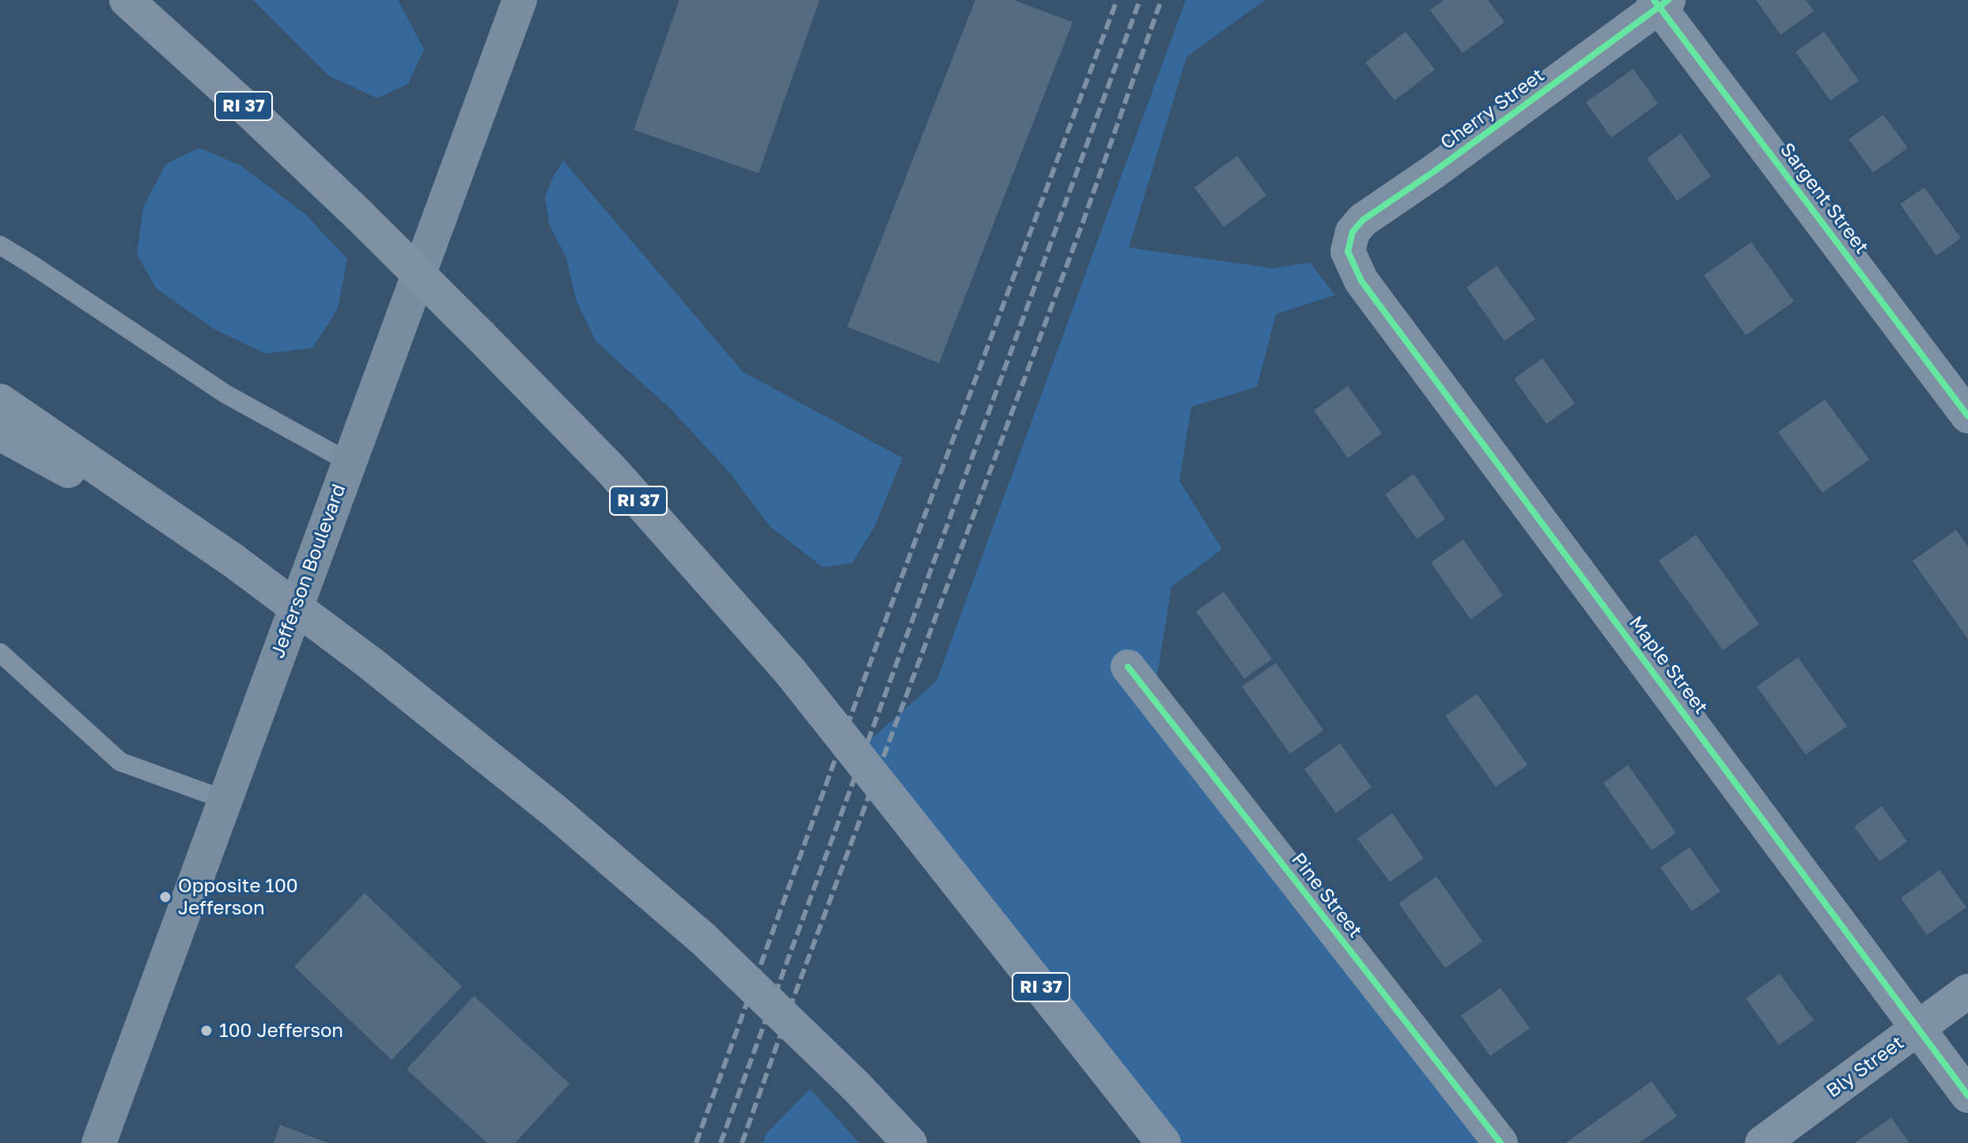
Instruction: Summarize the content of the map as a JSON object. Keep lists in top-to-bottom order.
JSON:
{
  "streets": {
    "main road": [
      "RI 37",
      "Cherry Street",
      "Sargent Street",
      "Jefferson Boulevard",
      "Maple Street",
      "Pine Street",
      "Bly Street"
    ]
  },
  "crossings": [
    ["Cherry Street", "Sargent Street"],
    ["Cherry Street", "Maple Street"],
    ["Maple Street", "Bly Street"]
  ],
  "places": ["Opposite 100 Jefferson", "100 Jefferson"]
}
